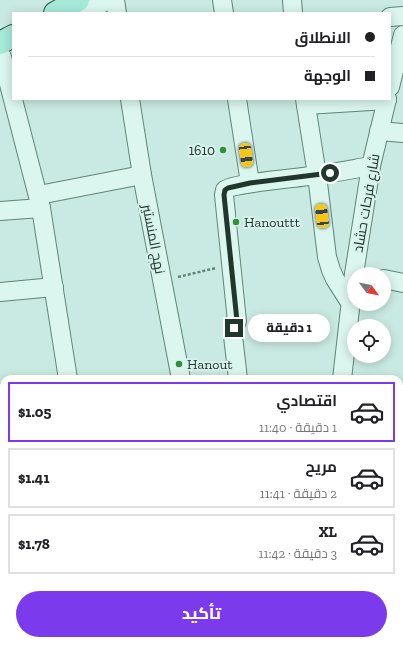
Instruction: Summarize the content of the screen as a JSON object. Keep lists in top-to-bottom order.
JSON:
{
  "streets": {
    "street": ["شارع فرحات حشاد", "نهج المنستير"]
  },
  "places": ["1610", "Hanouttt", "Hanout"],
  "north": "bottom right",
  "page": {
    "banner": ["الانطلاق", "الوجهة"],
    "bubble": "1 دقيقة",
    "list": [
      {
        "name": "اقتصادي",
        "note": "1 دقيقة · 11:40",
        "value": "$1.05"
      },
      {
        "name": "مريح",
        "note": "2 دقيقة · 11:41",
        "value": "$1.41"
      },
      {
        "name": "XL",
        "note": "3 دقيقة · 11:42",
        "value": "$1.78"
      }
    ],
    "buttons": "تأكيد"
  }
}
